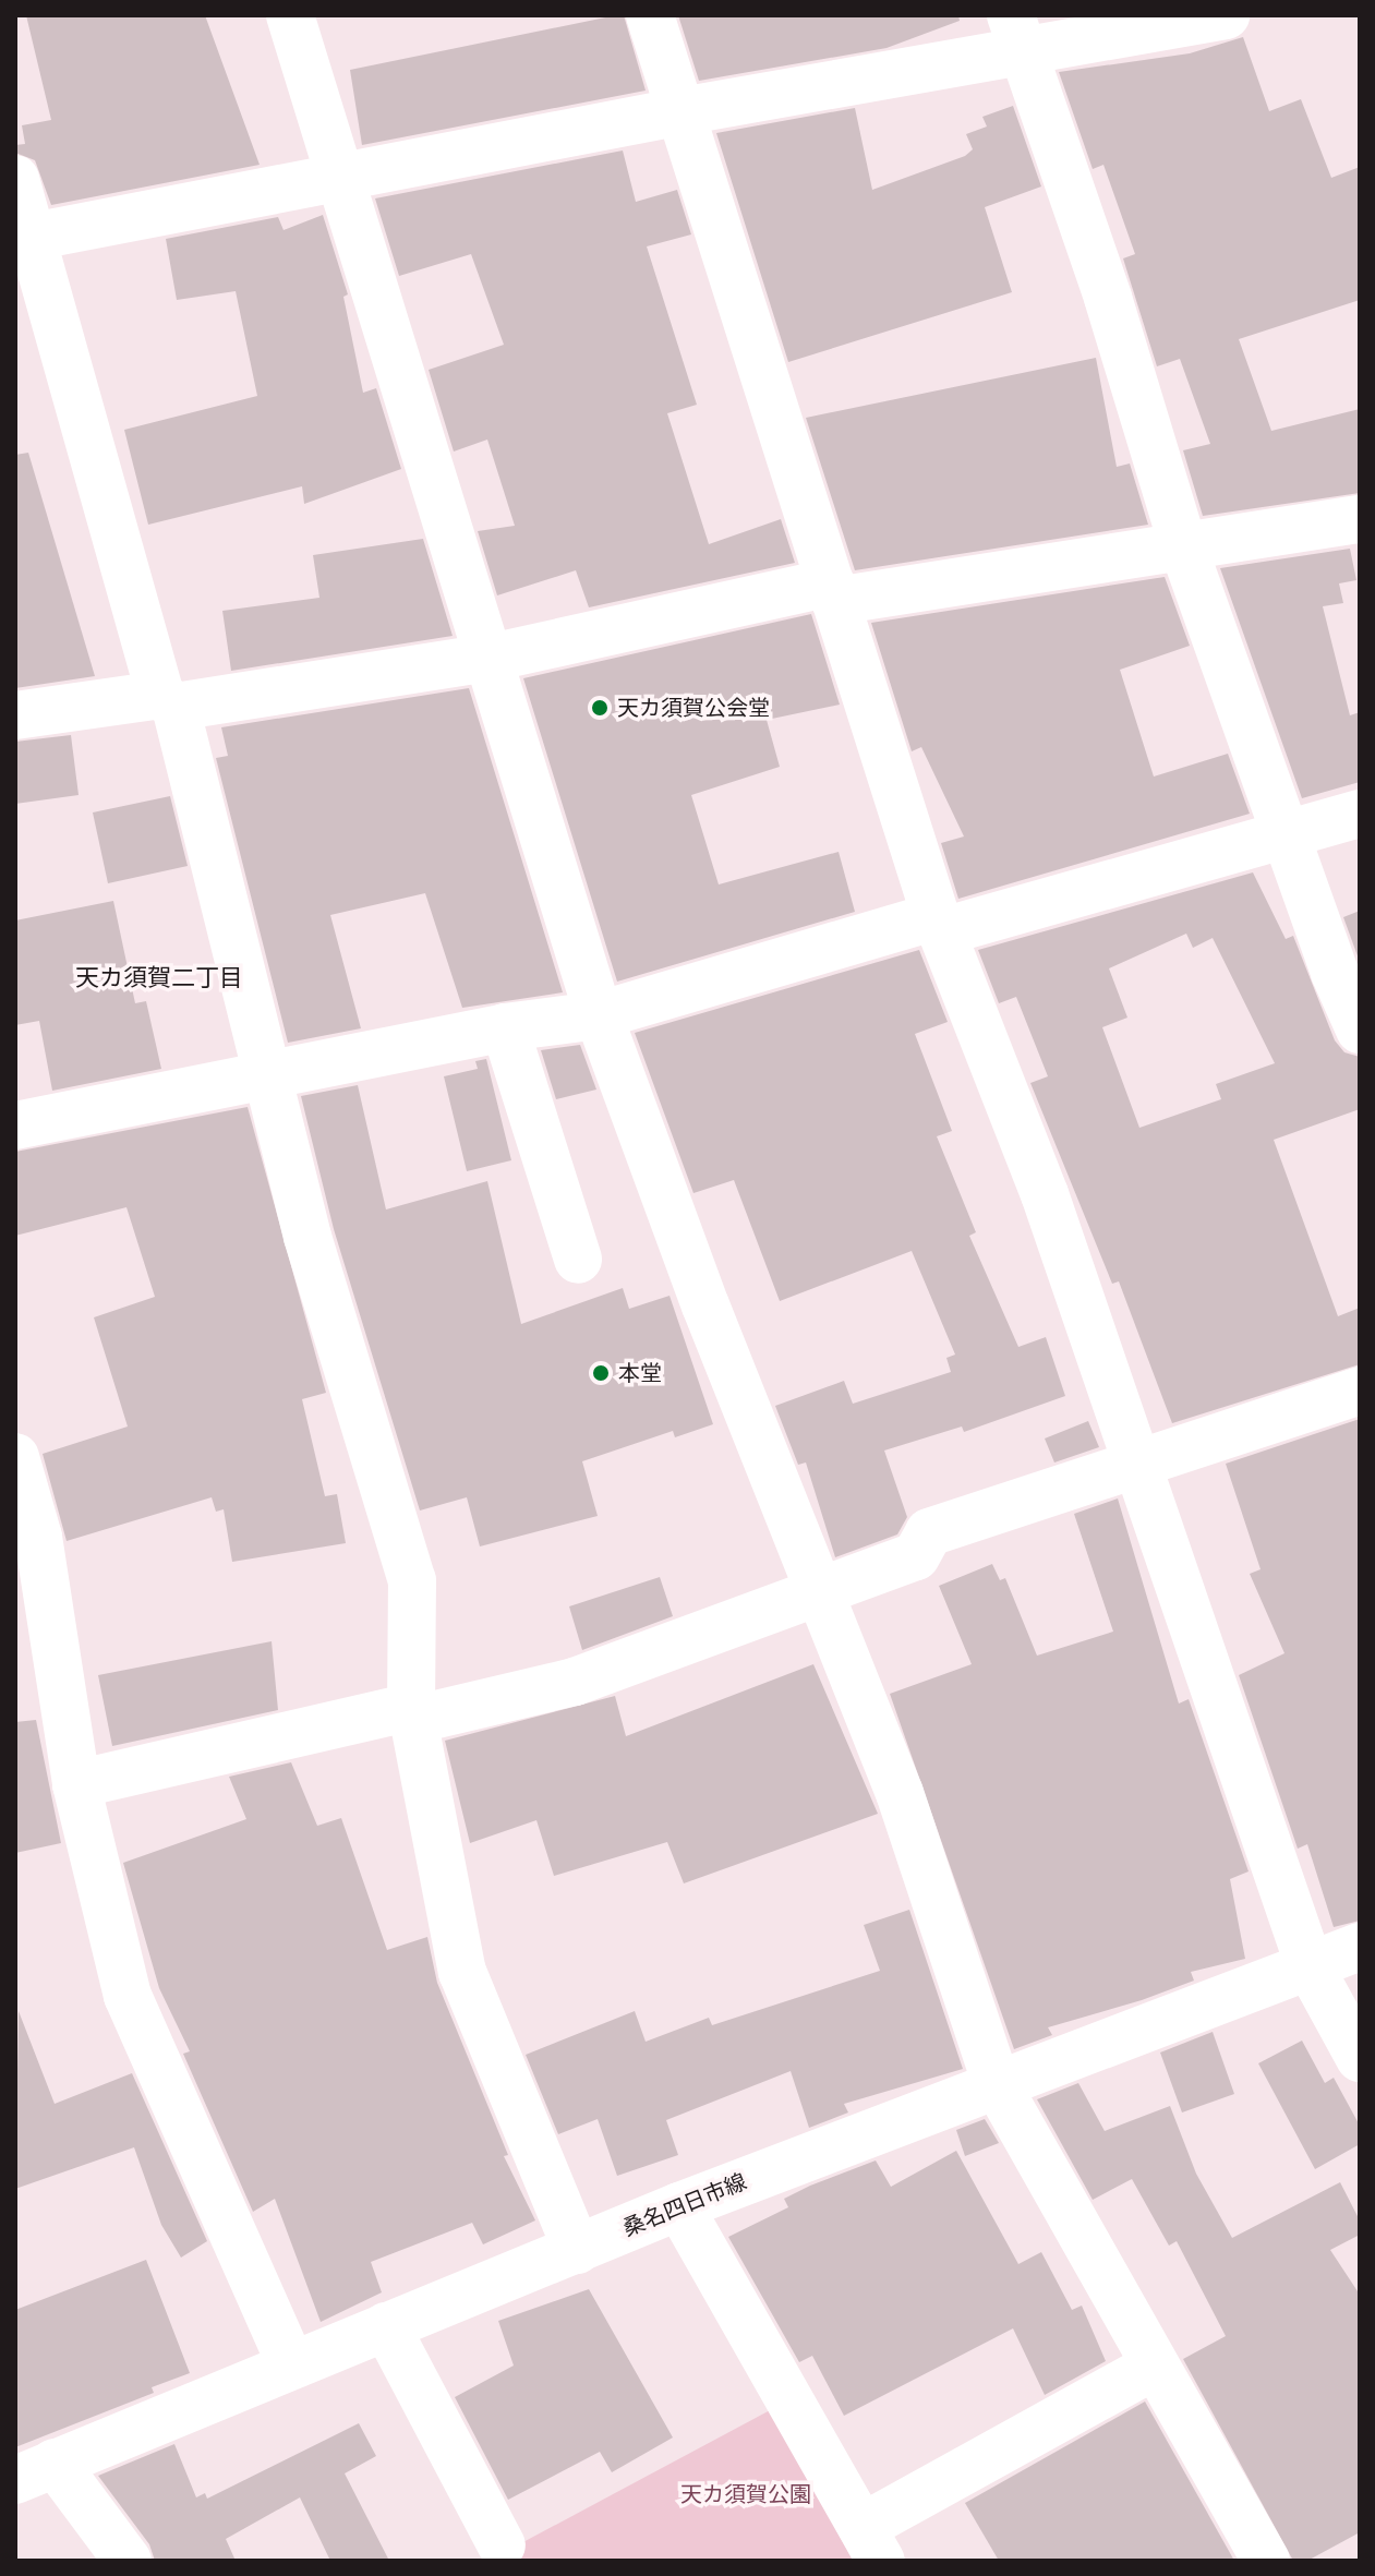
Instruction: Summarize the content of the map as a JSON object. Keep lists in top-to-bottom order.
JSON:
{
  "streets": {
    "street": ["桑名四日市線"]
  },
  "districts": ["天カ須賀二丁目"],
  "parks": ["天カ須賀公園"],
  "places": ["天カ須賀公会堂", "本堂"]
}
